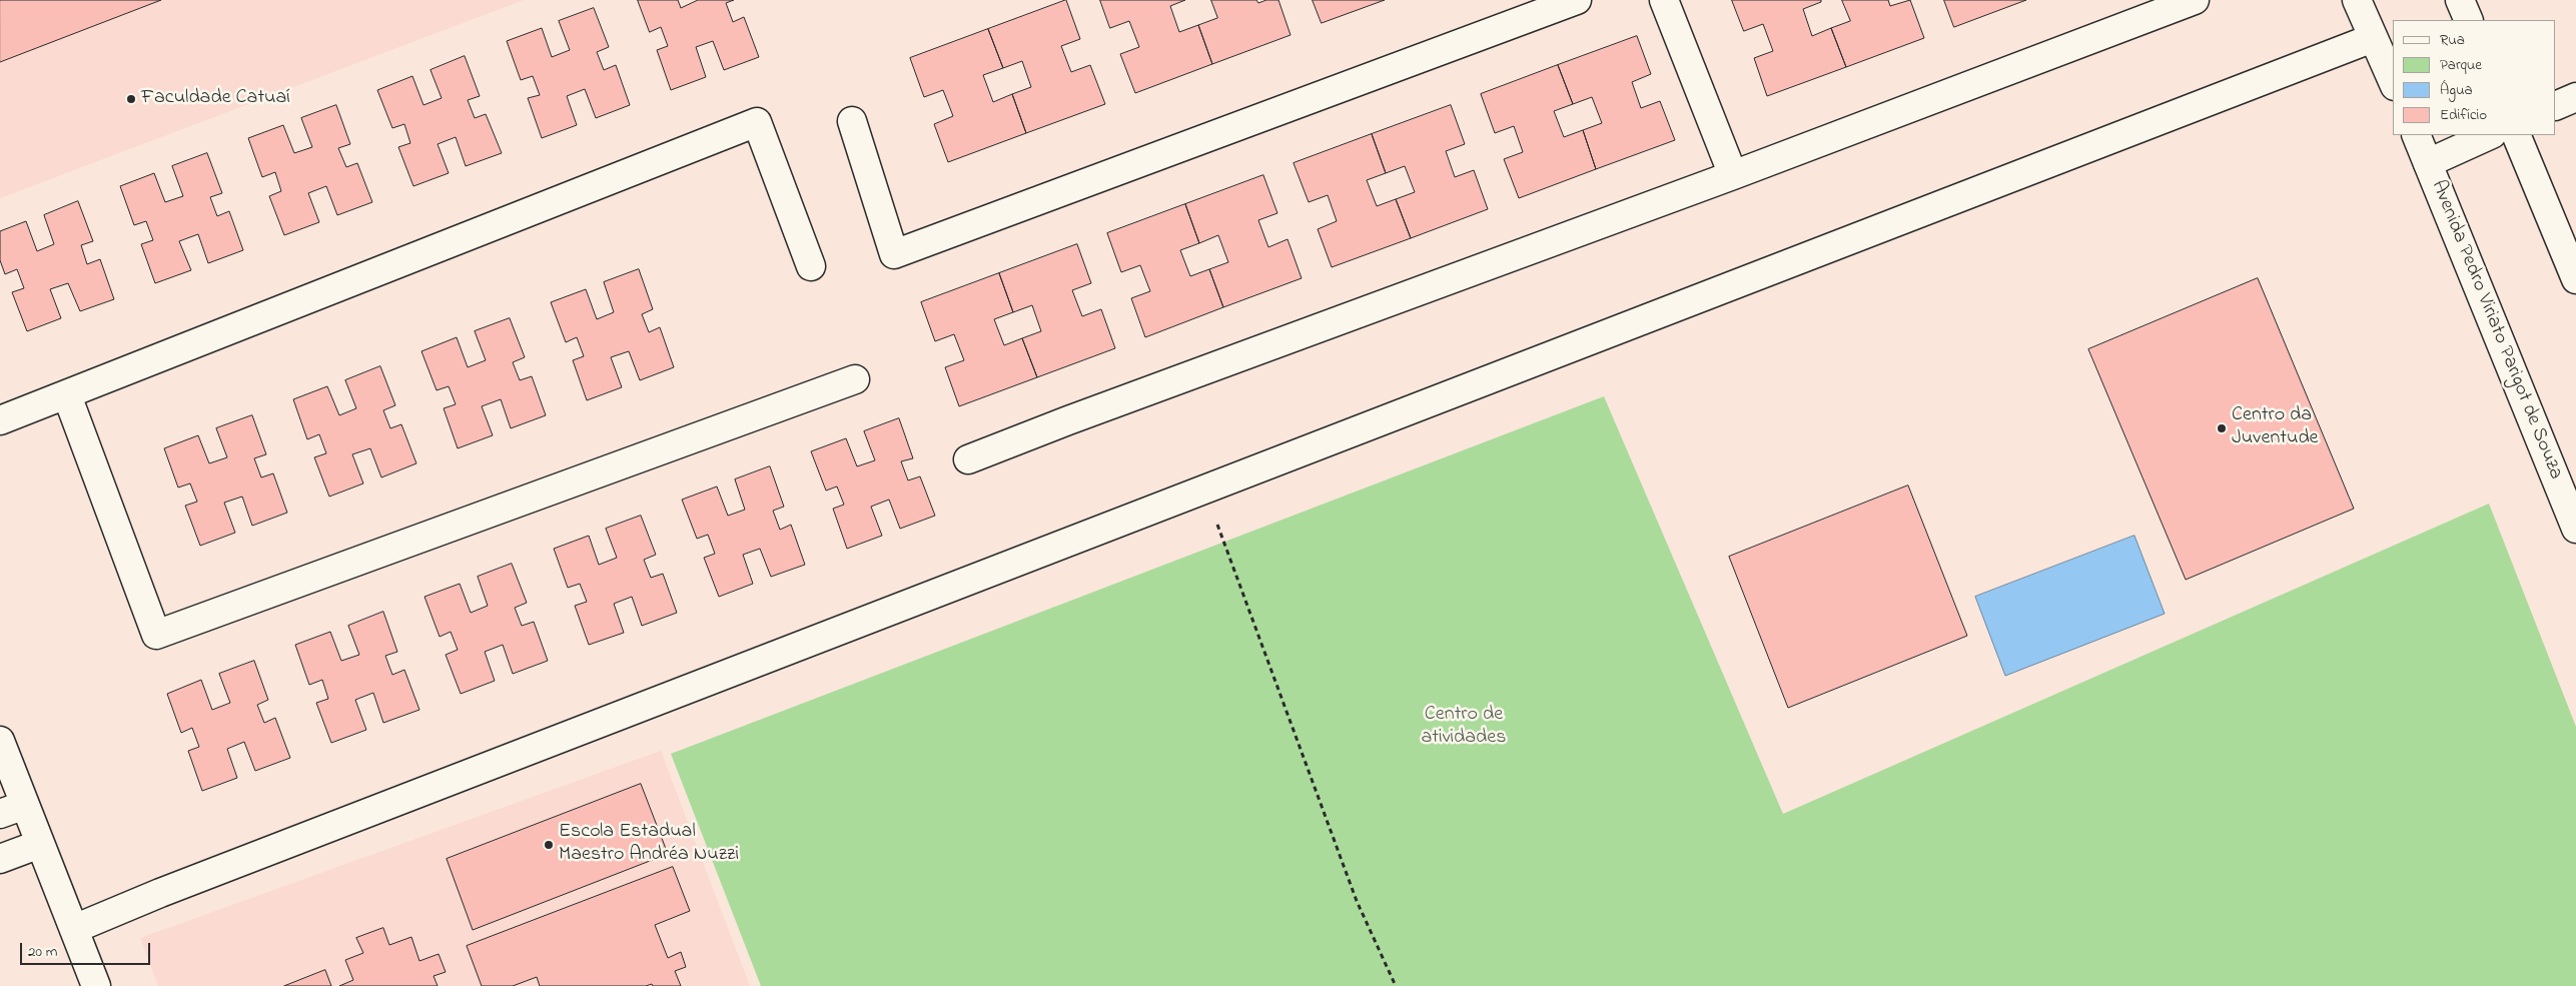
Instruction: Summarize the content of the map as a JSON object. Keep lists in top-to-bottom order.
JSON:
{
  "streets": {
    "street": ["Avenida Pedro Viriato Parigot de Souza"]
  },
  "parks": ["Centro de atividades"],
  "places": ["Faculdade Catuaí", "Centro da Juventude", "Escola Estadual Maestro Andréa Nuzzi"],
  "legend": [
    "Rua",
    "Parque",
    "Água",
    "Edifício"
  ],
  "scale_bar": "20 m"
}
